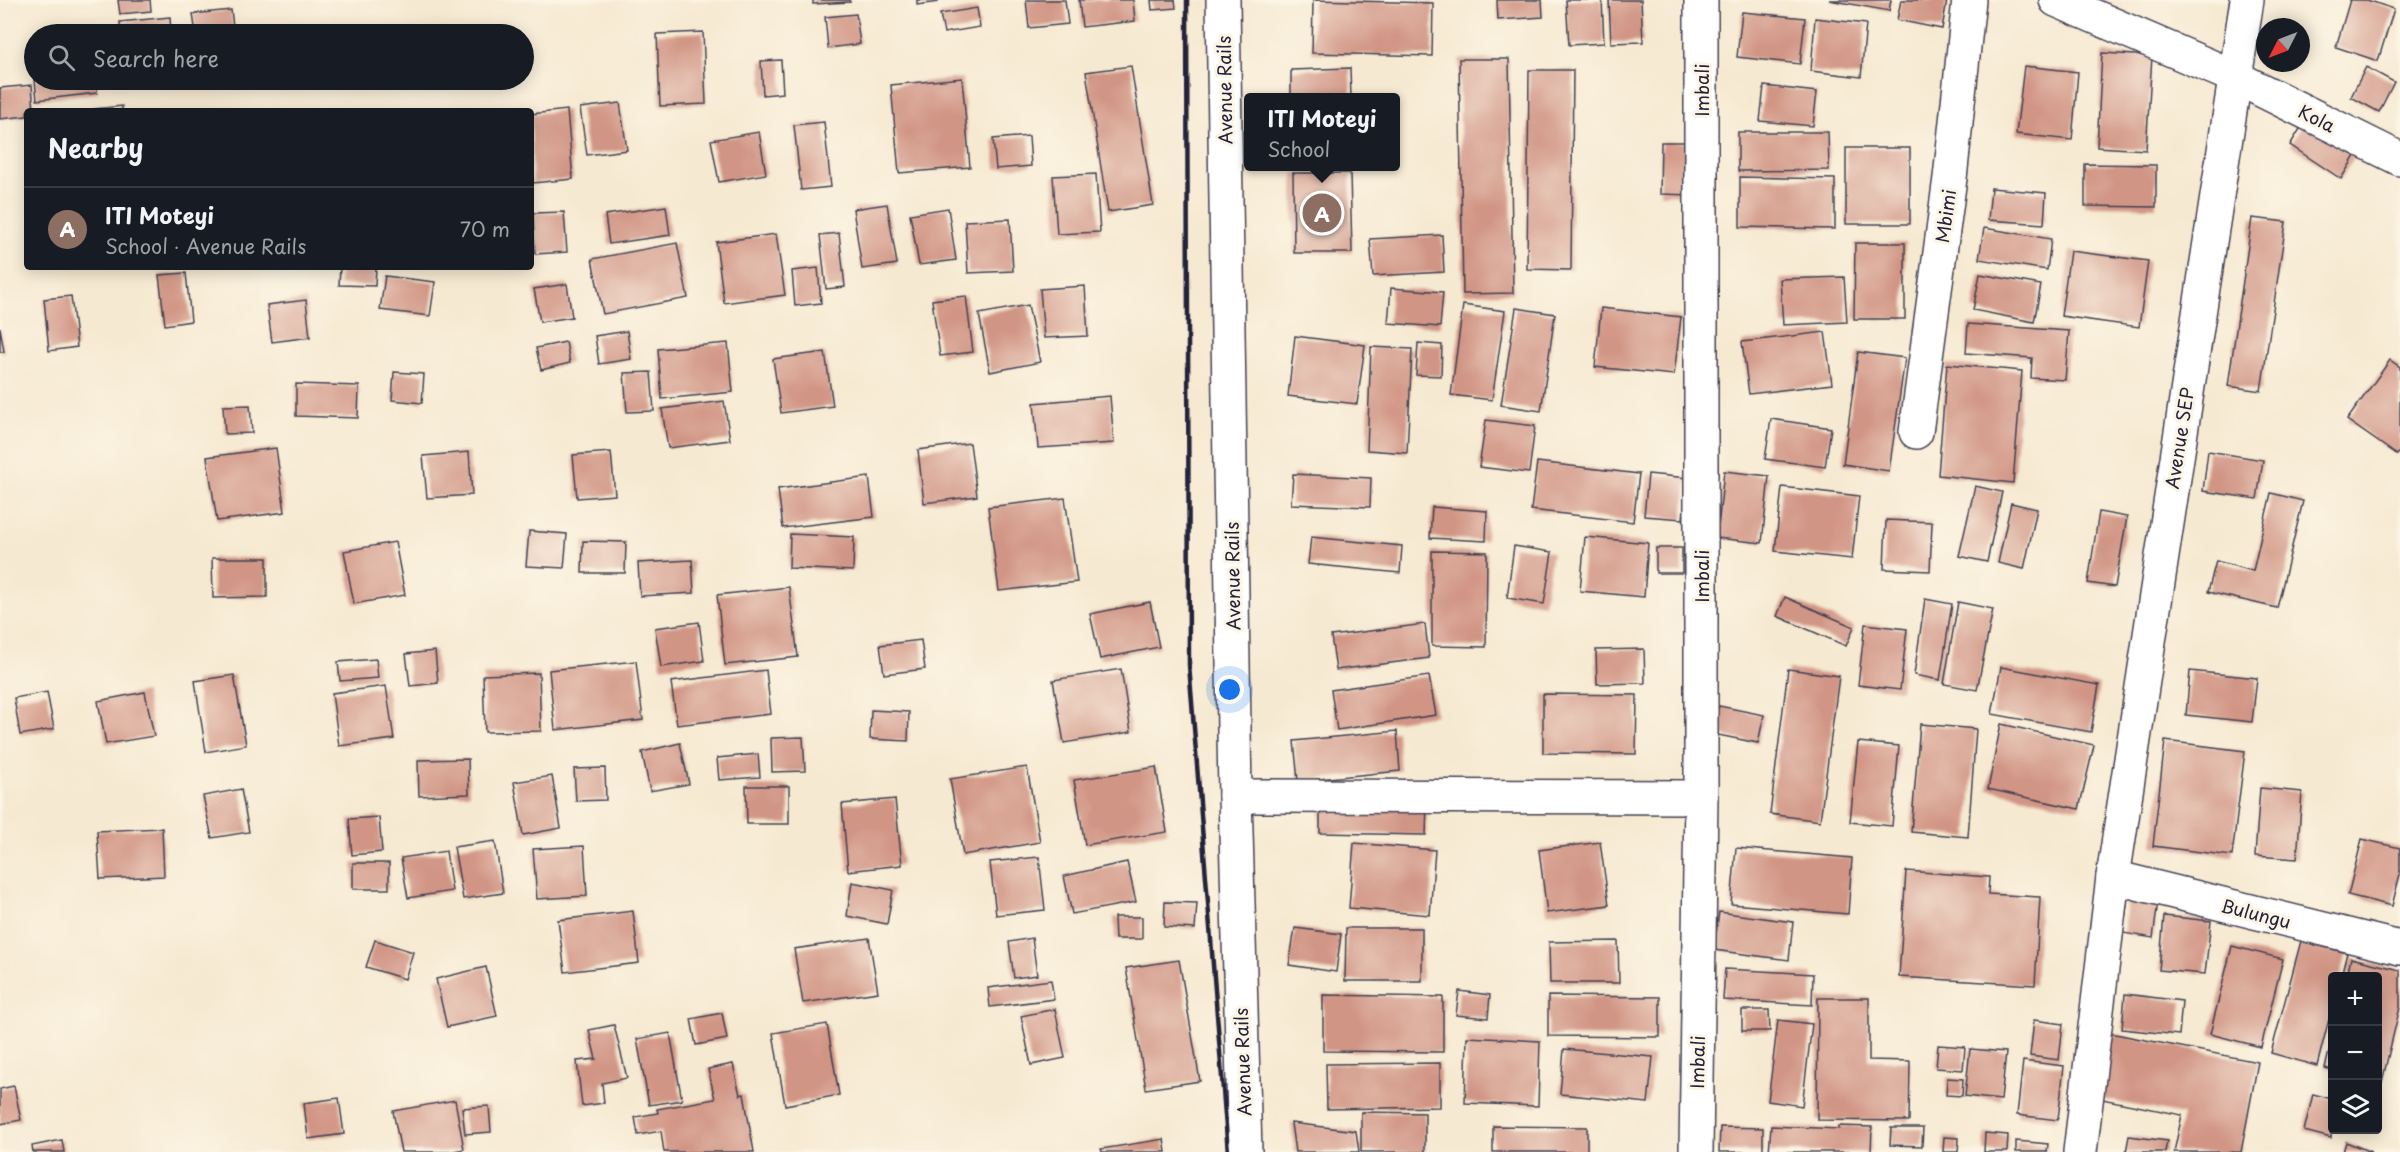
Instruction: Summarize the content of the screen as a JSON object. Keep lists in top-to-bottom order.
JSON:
{
  "streets": {
    "street": [
      "Avenue Rails",
      "Imbali",
      "Kola",
      "Mbimi",
      "Avenue SEP",
      "Bulungu"
    ]
  },
  "crossings": [
    ["Kola", "Avenue SEP"],
    ["Avenue SEP", "Bulungu"]
  ],
  "north": "bottom left",
  "page": {
    "search": "Search here",
    "popup": ["ITI Moteyi", "School"],
    "heading": "Nearby",
    "list": [
      {
        "mark": "A",
        "name": "ITI Moteyi",
        "note": "School · Avenue Rails",
        "value": "70 m"
      }
    ],
    "pins": "A",
    "map_buttons": ["+", "−"]
  }
}
